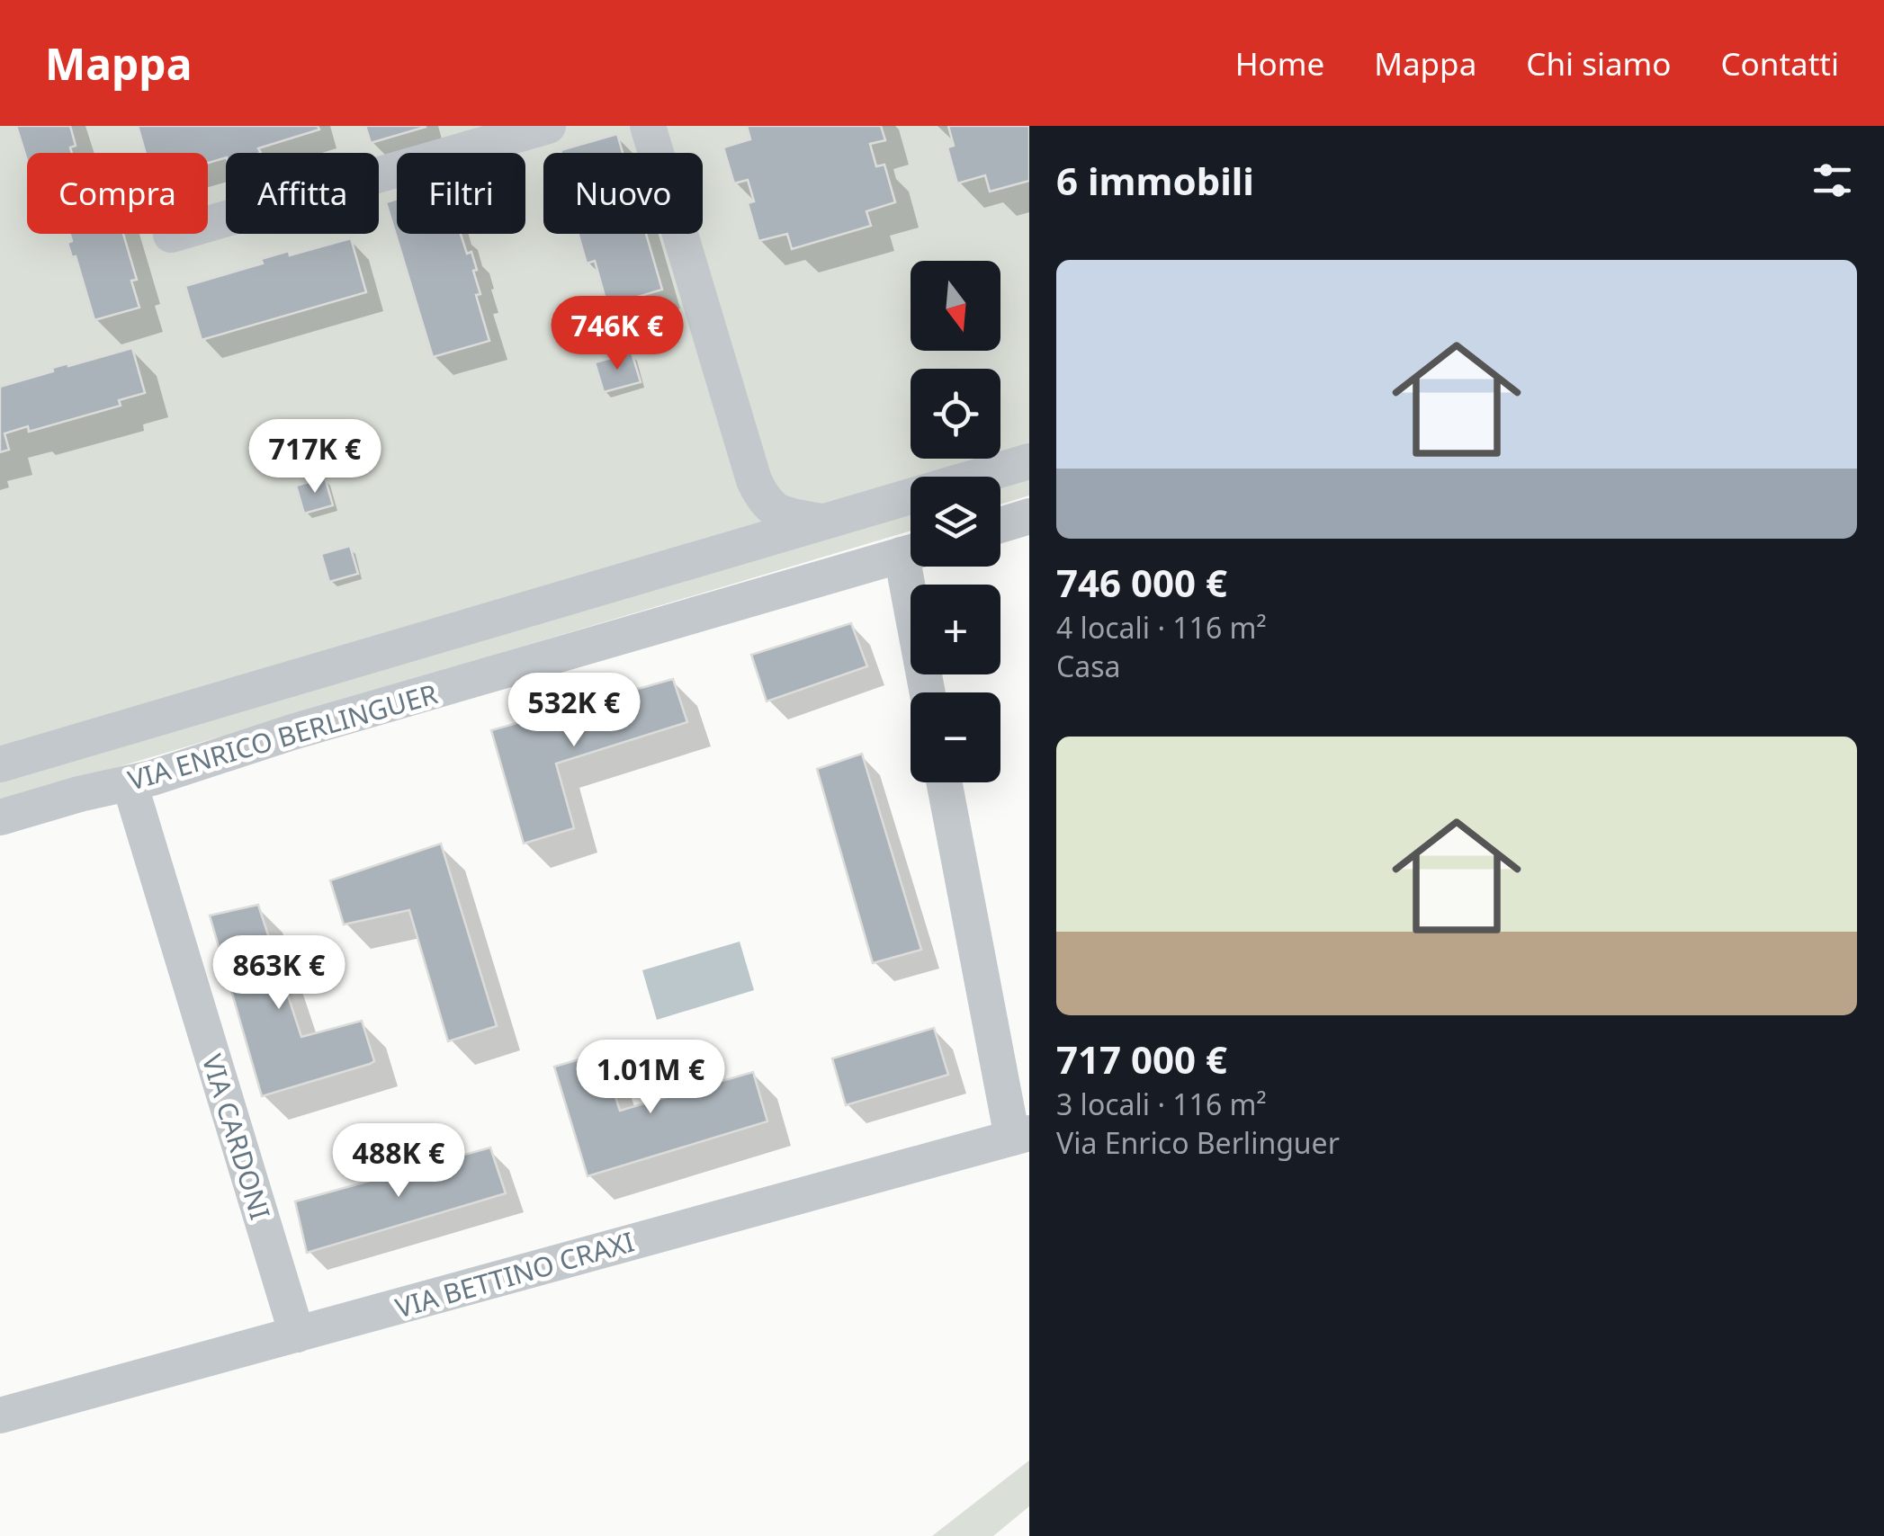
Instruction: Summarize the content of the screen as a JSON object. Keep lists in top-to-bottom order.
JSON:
{
  "streets": {
    "street": ["VIA ENRICO BERLINGUER", "VIA CARDONI", "VIA BETTINO CRAXI"]
  },
  "crossings": [
    ["VIA ENRICO BERLINGUER", "VIA CARDONI"],
    ["VIA CARDONI", "VIA BETTINO CRAXI"]
  ],
  "north": "bottom",
  "page": {
    "header": "Mappa",
    "nav": [
      "Home",
      "Mappa",
      "Chi siamo",
      "Contatti"
    ],
    "heading": "6 immobili",
    "chip": [
      "Compra",
      "Affitta",
      "Filtri",
      "Nuovo"
    ],
    "list": [
      {
        "name": "746 000 €",
        "note": "4 locali · 116 m² · Casa"
      },
      {
        "name": "717 000 €",
        "note": "3 locali · 116 m² · Via Enrico Berlinguer"
      }
    ],
    "map_buttons": ["+", "−"],
    "price": [
      "746K €",
      "717K €",
      "532K €",
      "863K €",
      "1.01M €",
      "488K €"
    ]
  }
}
